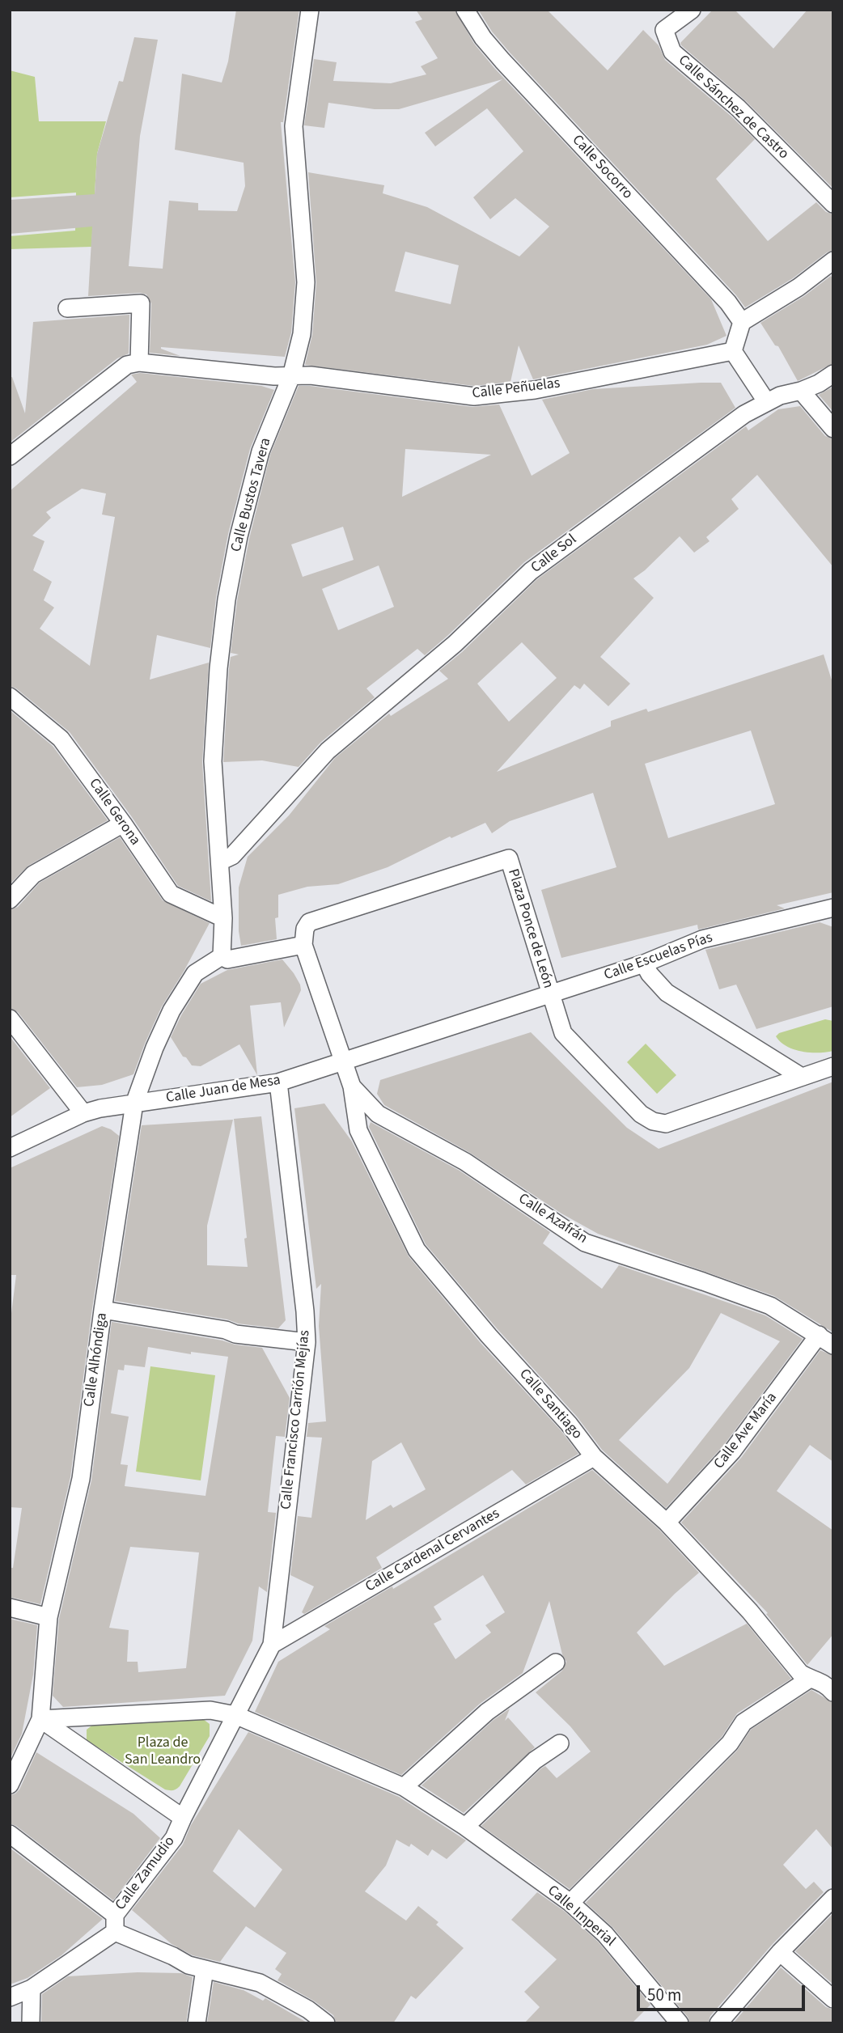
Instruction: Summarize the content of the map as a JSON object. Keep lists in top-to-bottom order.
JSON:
{
  "streets": {
    "street": [
      "Calle Sánchez de Castro",
      "Calle Socorro",
      "Calle Peñuelas",
      "Calle Bustos Tavera",
      "Calle Sol",
      "Calle Gerona",
      "Plaza Ponce de León",
      "Calle Escuelas Pías",
      "Calle Juan de Mesa",
      "Calle Azafrán",
      "Calle Alhóndiga",
      "Calle Santiago",
      "Calle Francisco Carrión Mejías",
      "Calle Ave María",
      "Calle Cardenal Cervantes",
      "Calle Zamudio",
      "Calle Imperial"
    ]
  },
  "crossings": [
    ["Calle Peñuelas", "Calle Bustos Tavera"],
    ["Calle Bustos Tavera", "Calle Sol"],
    ["Calle Bustos Tavera", "Calle Gerona"],
    ["Calle Bustos Tavera", "Calle Alhóndiga"],
    ["Plaza Ponce de León", "Calle Escuelas Pías"],
    ["Plaza Ponce de León", "Calle Juan de Mesa"],
    ["Plaza Ponce de León", "Calle Santiago"],
    ["Calle Juan de Mesa", "Calle Alhóndiga"],
    ["Calle Juan de Mesa", "Calle Santiago"],
    ["Calle Juan de Mesa", "Calle Francisco Carrión Mejías"],
    ["Calle Azafrán", "Calle Santiago"],
    ["Calle Azafrán", "Calle Ave María"],
    ["Calle Santiago", "Calle Ave María"],
    ["Calle Santiago", "Calle Cardenal Cervantes"],
    ["Calle Francisco Carrión Mejías", "Calle Cardenal Cervantes"],
    ["Calle Francisco Carrión Mejías", "Calle Imperial"]
  ],
  "parks": ["Plaza de San Leandro"],
  "scale_bar": "50 m"
}
